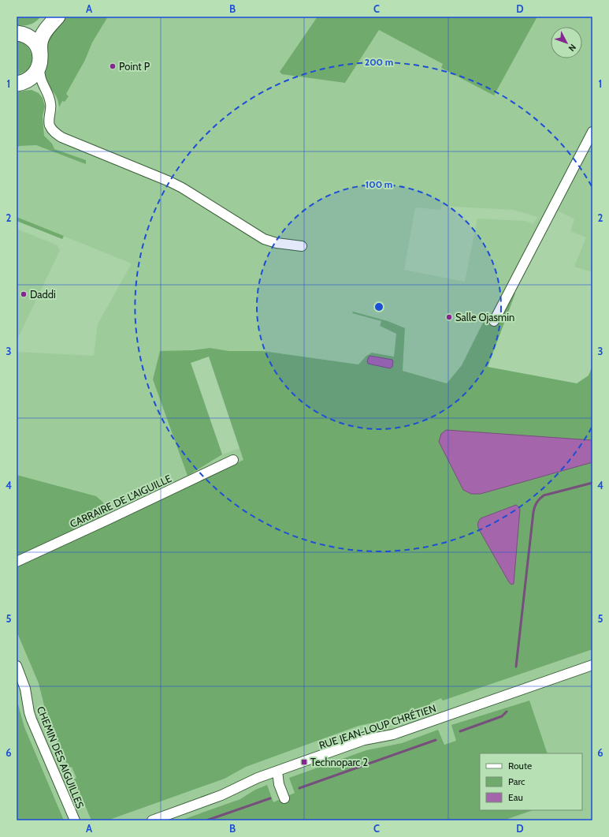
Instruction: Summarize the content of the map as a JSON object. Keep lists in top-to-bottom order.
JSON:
{
  "streets": {
    "street": ["CARRAIRE DE L'AIGUILLE", "RUE JEAN-LOUP CHRÉTIEN", "CHEMIN DES AIGUILLES"]
  },
  "places": {
    "other": ["Point P", "Daddi", "Salle Ojasmin"],
    "transit": ["Technoparc 2"]
  },
  "legend": ["Route", "Parc", "Eau"],
  "north": "bottom right",
  "grid": {
    "columns": [
      "A",
      "B",
      "C",
      "D"
    ],
    "rows": [
      "1",
      "2",
      "3",
      "4",
      "5",
      "6"
    ]
  },
  "rings": ["200 m", "100 m"]
}
